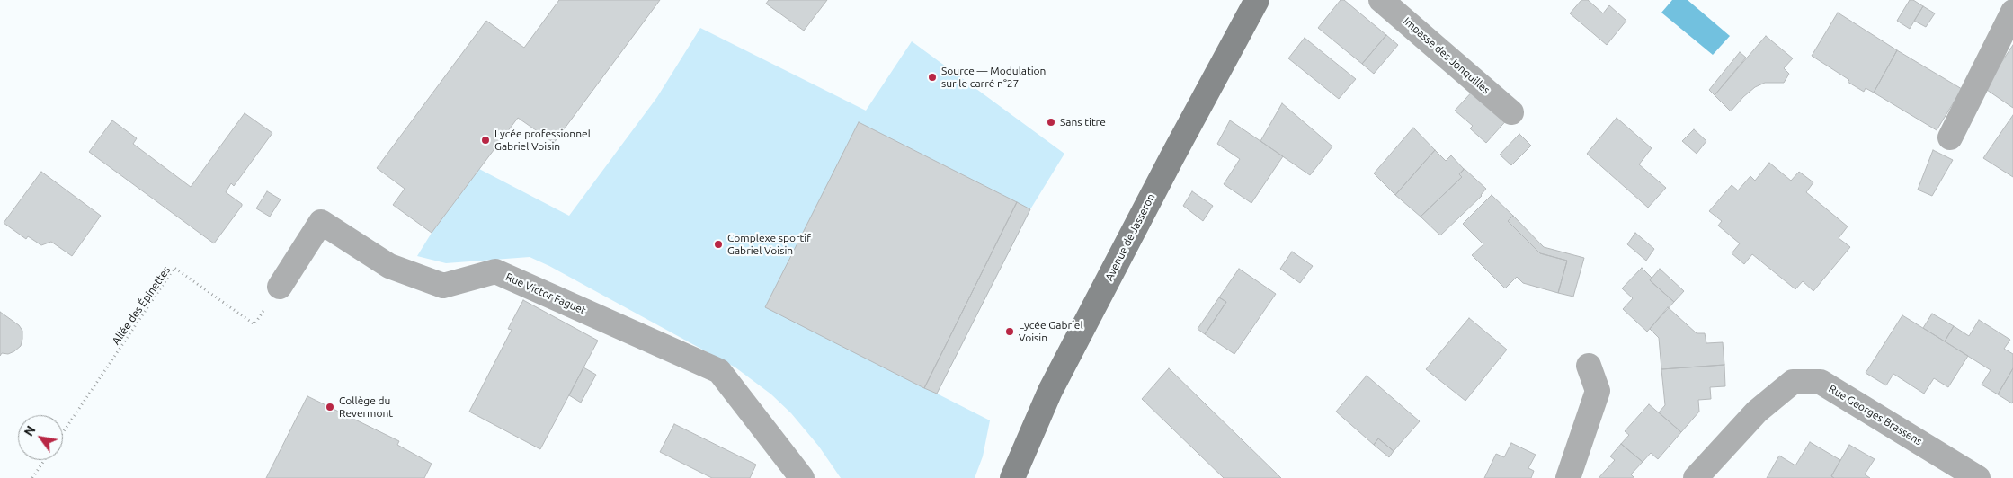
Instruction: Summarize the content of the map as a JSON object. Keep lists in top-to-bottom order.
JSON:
{
  "streets": {
    "main road": ["Avenue de Jasseron"],
    "street": ["Impasse des Jonquilles", "Rue Victor Faguet", "Rue Georges Brassens"],
    "path": ["Allée des Épinettes"]
  },
  "crossings": [
    ["Rue Victor Faguet", "Allée des Épinettes"]
  ],
  "places": [
    "Source — Modulation sur le carré n°27",
    "Sans titre",
    "Lycée professionnel Gabriel Voisin",
    "Complexe sportif Gabriel Voisin",
    "Lycée Gabriel Voisin",
    "Collège du Revermont"
  ],
  "north": "top left"
}
